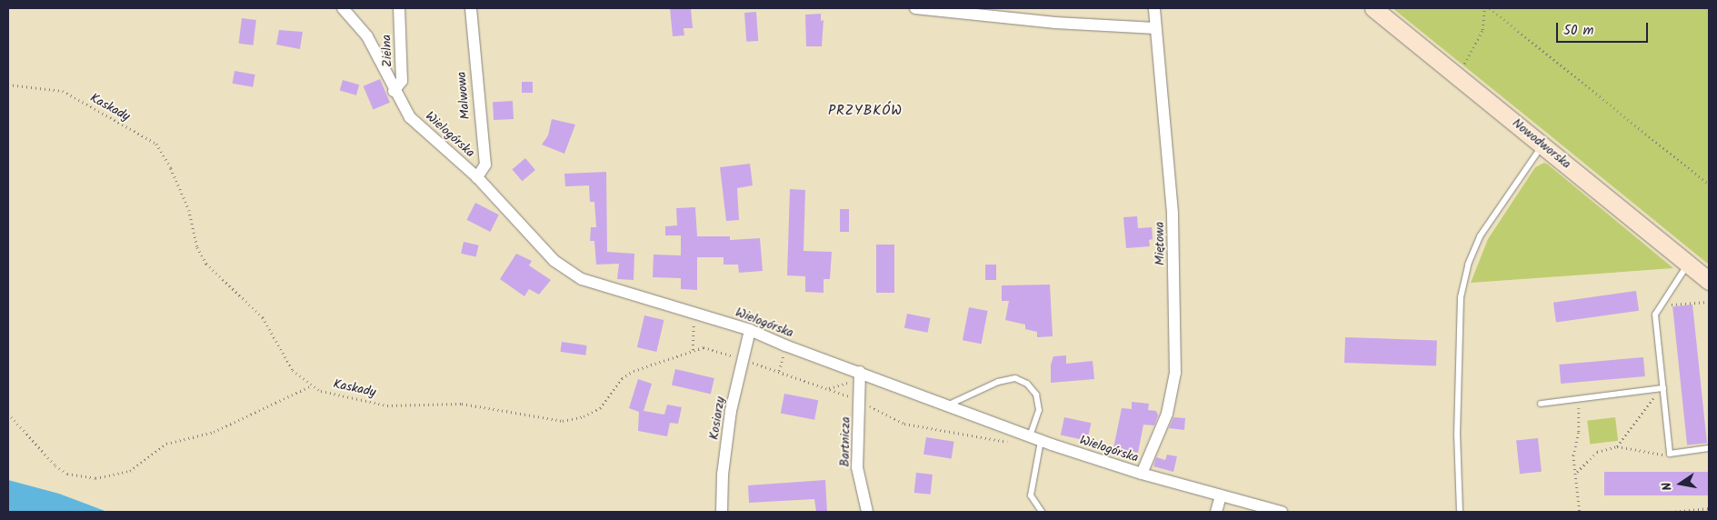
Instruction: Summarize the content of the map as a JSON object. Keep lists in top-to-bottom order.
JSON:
{
  "streets": {
    "street": [
      "Zielna",
      "Malwowa",
      "Wielogórska",
      "Nowodworska",
      "Miętowa",
      "Kosiarzy",
      "Bartnicza"
    ],
    "path": ["Kaskady"]
  },
  "crossings": [
    ["Zielna", "Wielogórska"],
    ["Malwowa", "Wielogórska"],
    ["Kaskady", "Kosiarzy"],
    ["Kaskady", "Bartnicza"],
    ["Wielogórska", "Miętowa"],
    ["Wielogórska", "Kosiarzy"],
    ["Wielogórska", "Bartnicza"]
  ],
  "districts": ["PRZYBKÓW"],
  "scale_bar": "50 m",
  "north": "left"
}
